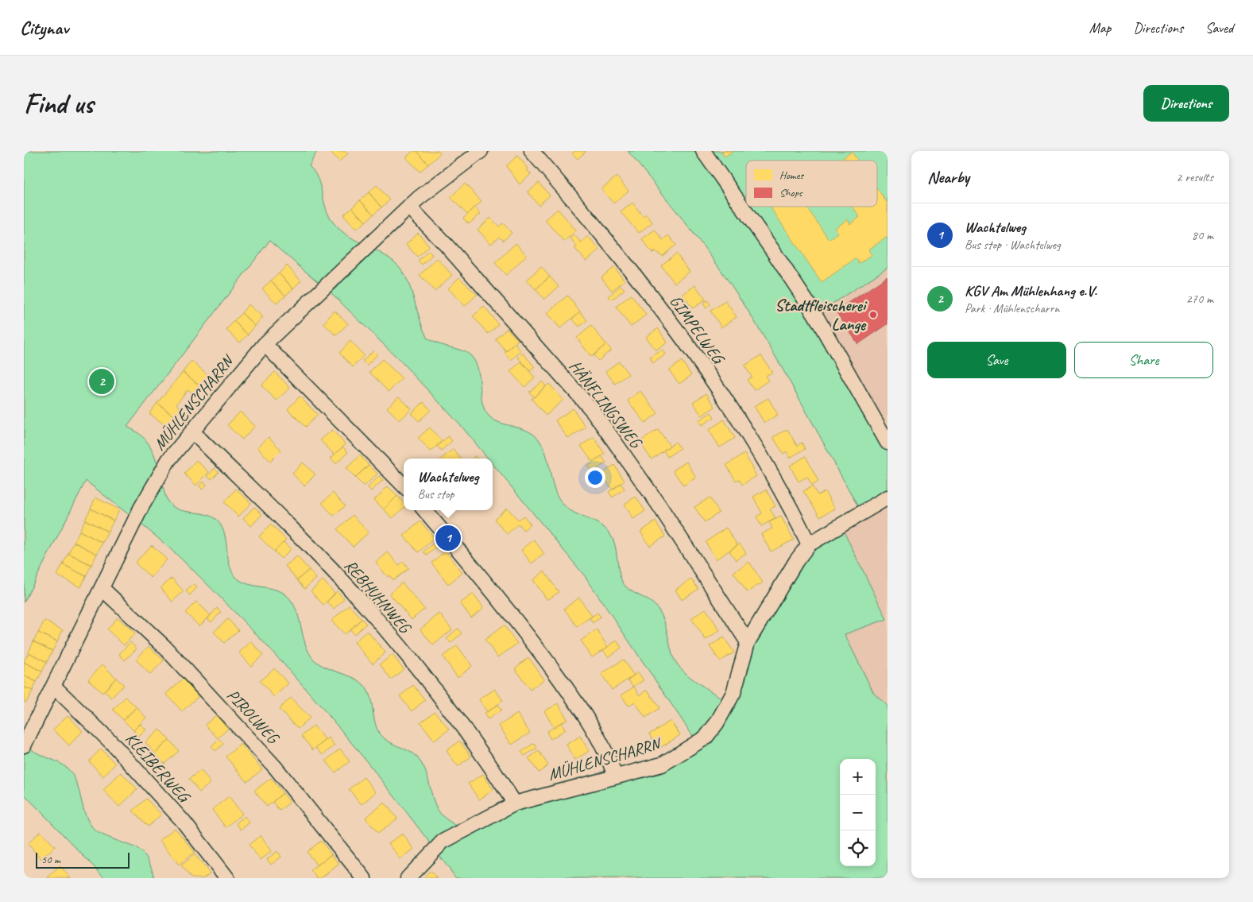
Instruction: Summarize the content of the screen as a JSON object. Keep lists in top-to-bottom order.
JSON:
{
  "streets": {
    "street": [
      "GIMPELWEG",
      "MÜHLENSCHARRN",
      "HÄNFLINGSWEG",
      "REBHUHNWEG",
      "PIROLWEG",
      "KLEIBERWEG"
    ]
  },
  "crossings": [
    ["GIMPELWEG", "MÜHLENSCHARRN"],
    ["MÜHLENSCHARRN", "HÄNFLINGSWEG"],
    ["MÜHLENSCHARRN", "REBHUHNWEG"],
    ["MÜHLENSCHARRN", "PIROLWEG"],
    ["MÜHLENSCHARRN", "KLEIBERWEG"]
  ],
  "places": ["Stadtfleischerei Lange"],
  "legend": ["Homes", "Shops"],
  "scale_bar": "50 m",
  "page": {
    "header": "Citynav",
    "nav": ["Map", "Directions", "Saved"],
    "buttons": [
      "Directions",
      ["Save", "Share"]
    ],
    "title": "Find us",
    "heading": ["Nearby", "2 results"],
    "list": [
      {
        "mark": "1",
        "name": "Wachtelweg",
        "note": "Bus stop · Wachtelweg",
        "value": "80 m"
      },
      {
        "mark": "2",
        "name": "KGV Am Mühlenhang e.V.",
        "note": "Park · Mühlenscharrn",
        "value": "270 m"
      }
    ],
    "pins": ["2", "1"],
    "popup": ["Wachtelweg", "Bus stop"],
    "map_buttons": ["+", "−"],
    "scale": "50 m"
  }
}
